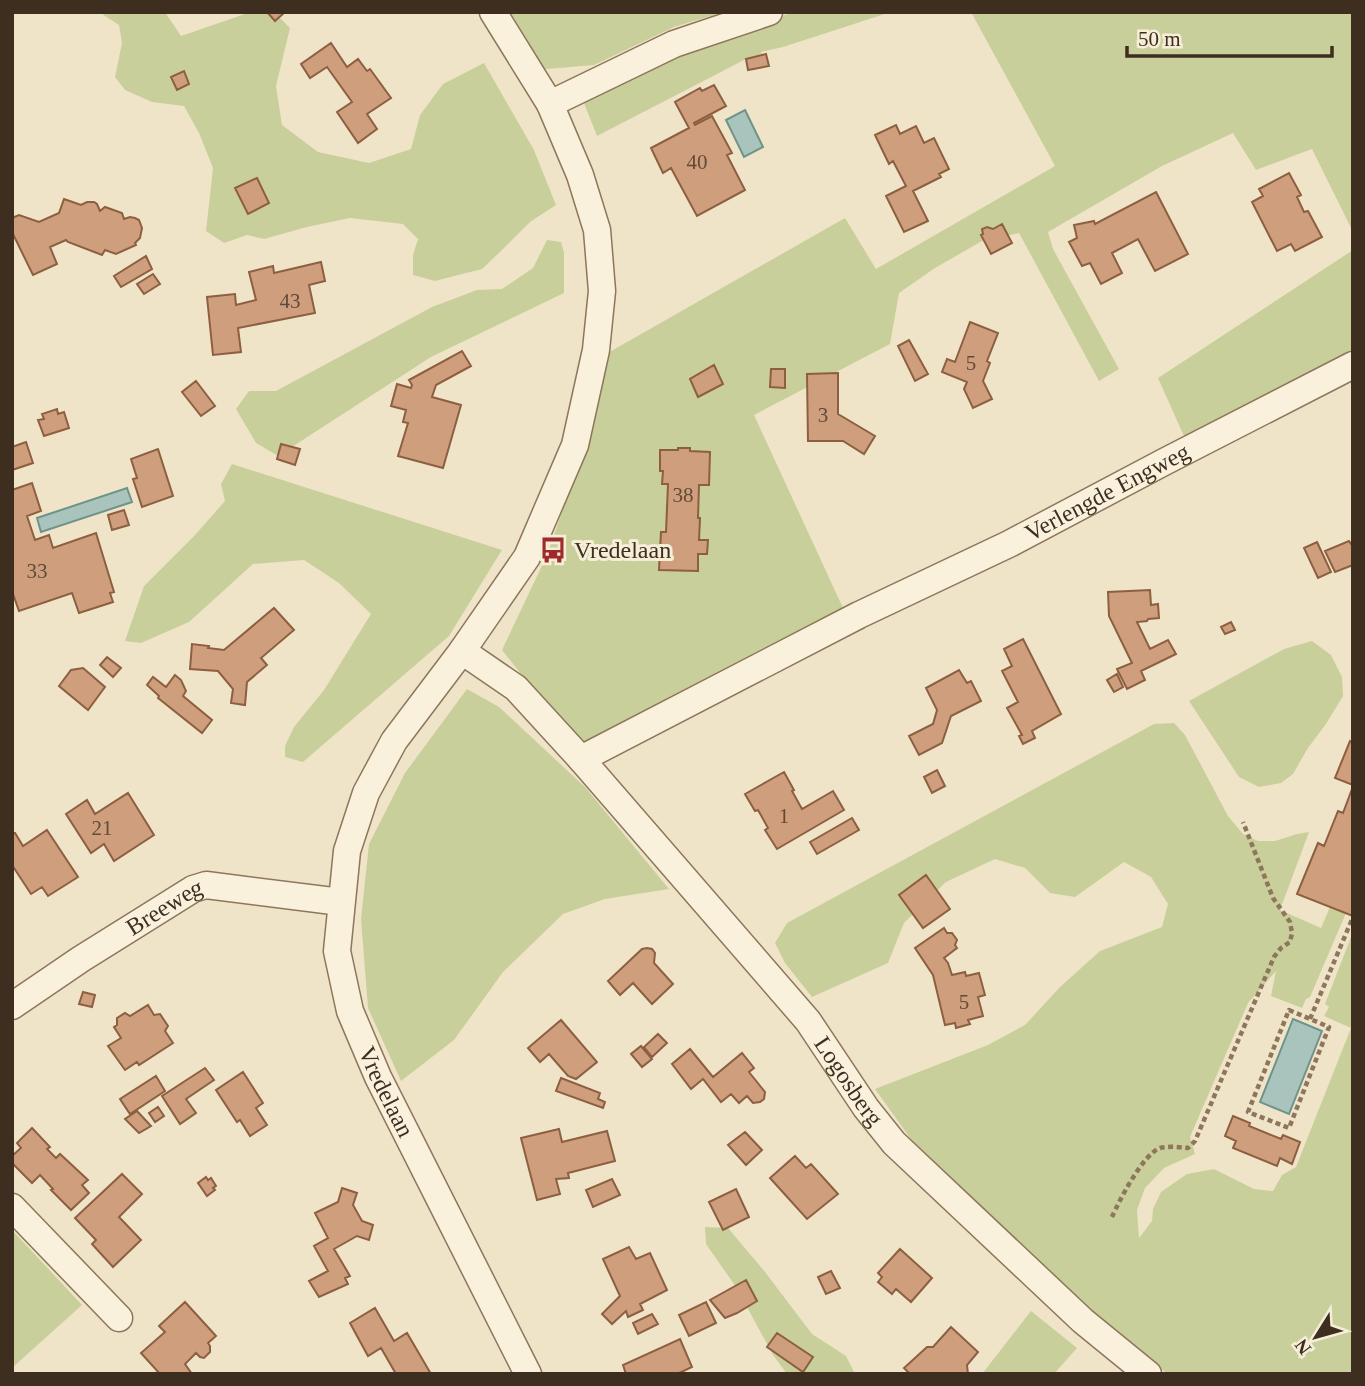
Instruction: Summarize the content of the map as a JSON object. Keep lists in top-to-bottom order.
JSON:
{
  "streets": {
    "street": [
      "Verlengde Engweg",
      "Breeweg",
      "Logosberg",
      "Vredelaan"
    ]
  },
  "crossings": [
    ["Verlengde Engweg", "Logosberg"],
    ["Breeweg", "Vredelaan"],
    ["Logosberg", "Vredelaan"]
  ],
  "places": {
    "bus stop": ["Vredelaan"]
  },
  "house_numbers": [
    "40",
    "43",
    "5",
    "3",
    "38",
    "33",
    "1",
    "21",
    "5"
  ],
  "scale_bar": "50 m",
  "north": "bottom left"
}
